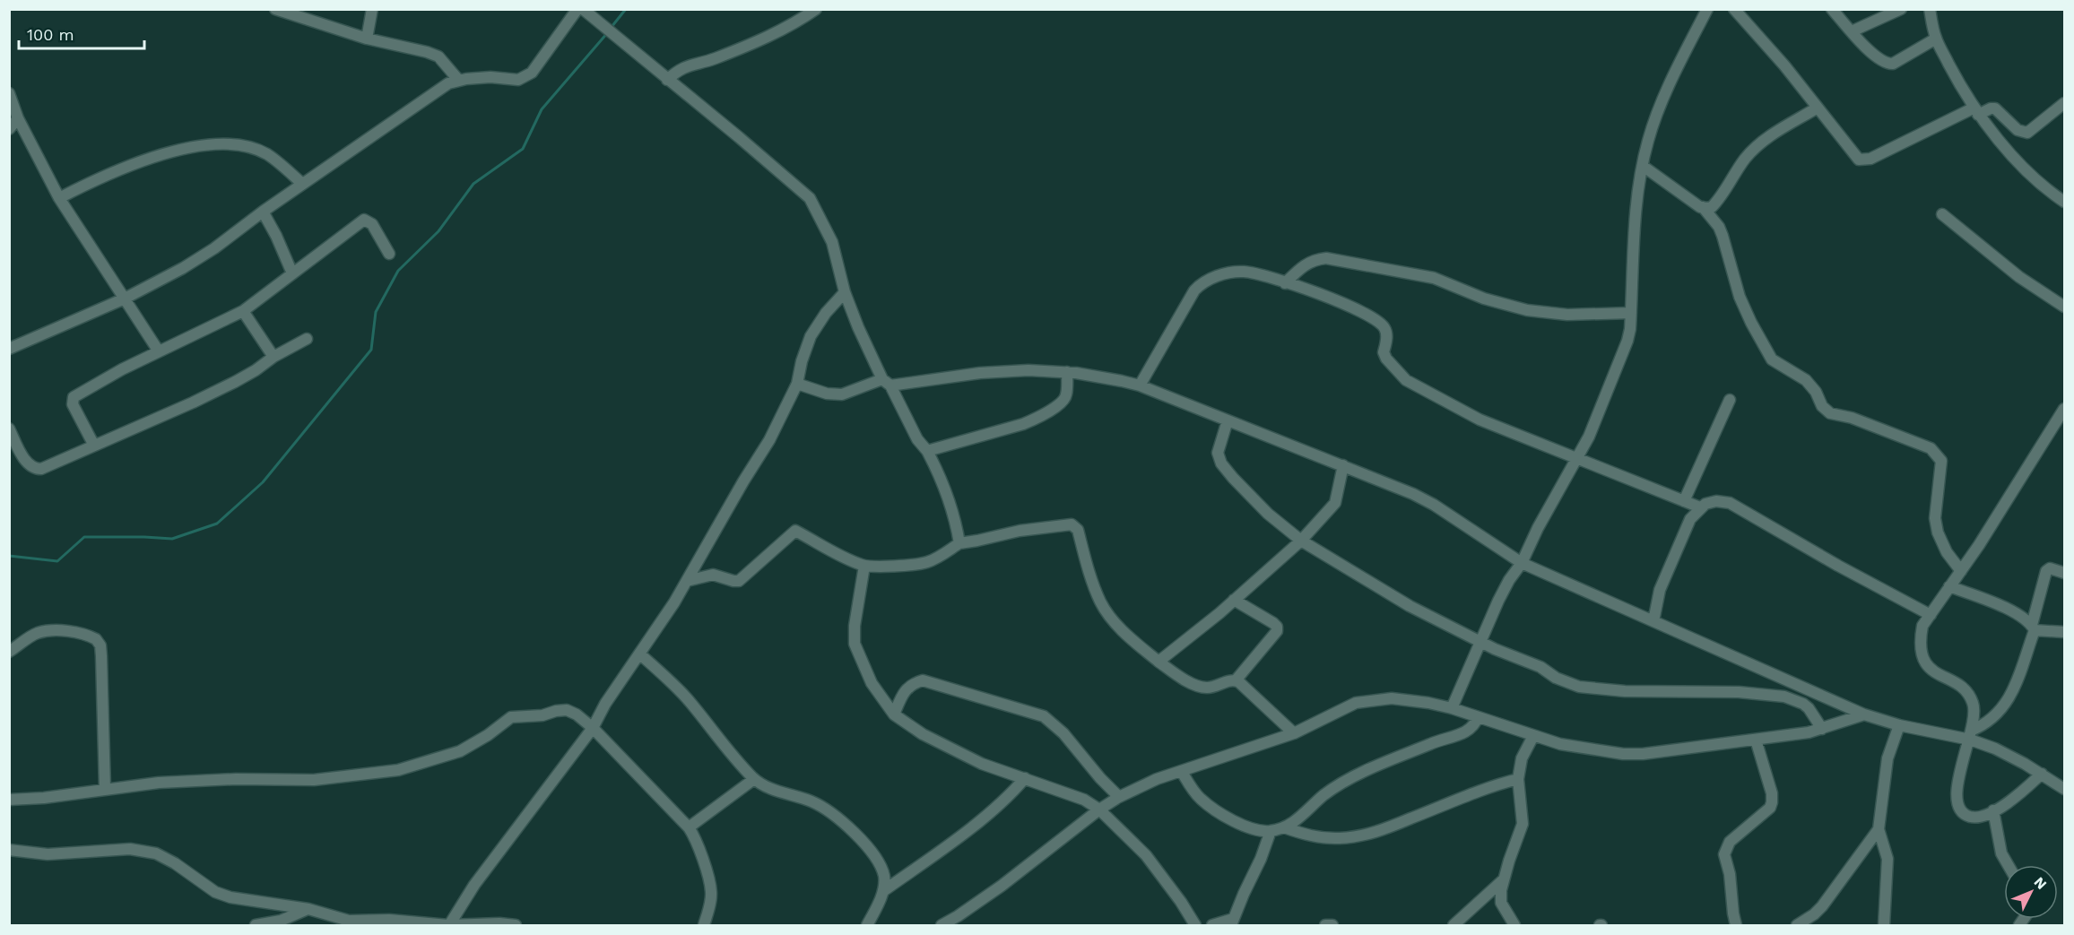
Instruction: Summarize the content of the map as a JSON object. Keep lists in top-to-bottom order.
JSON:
{
  "scale_bar": "100 m",
  "north": "top right"
}
